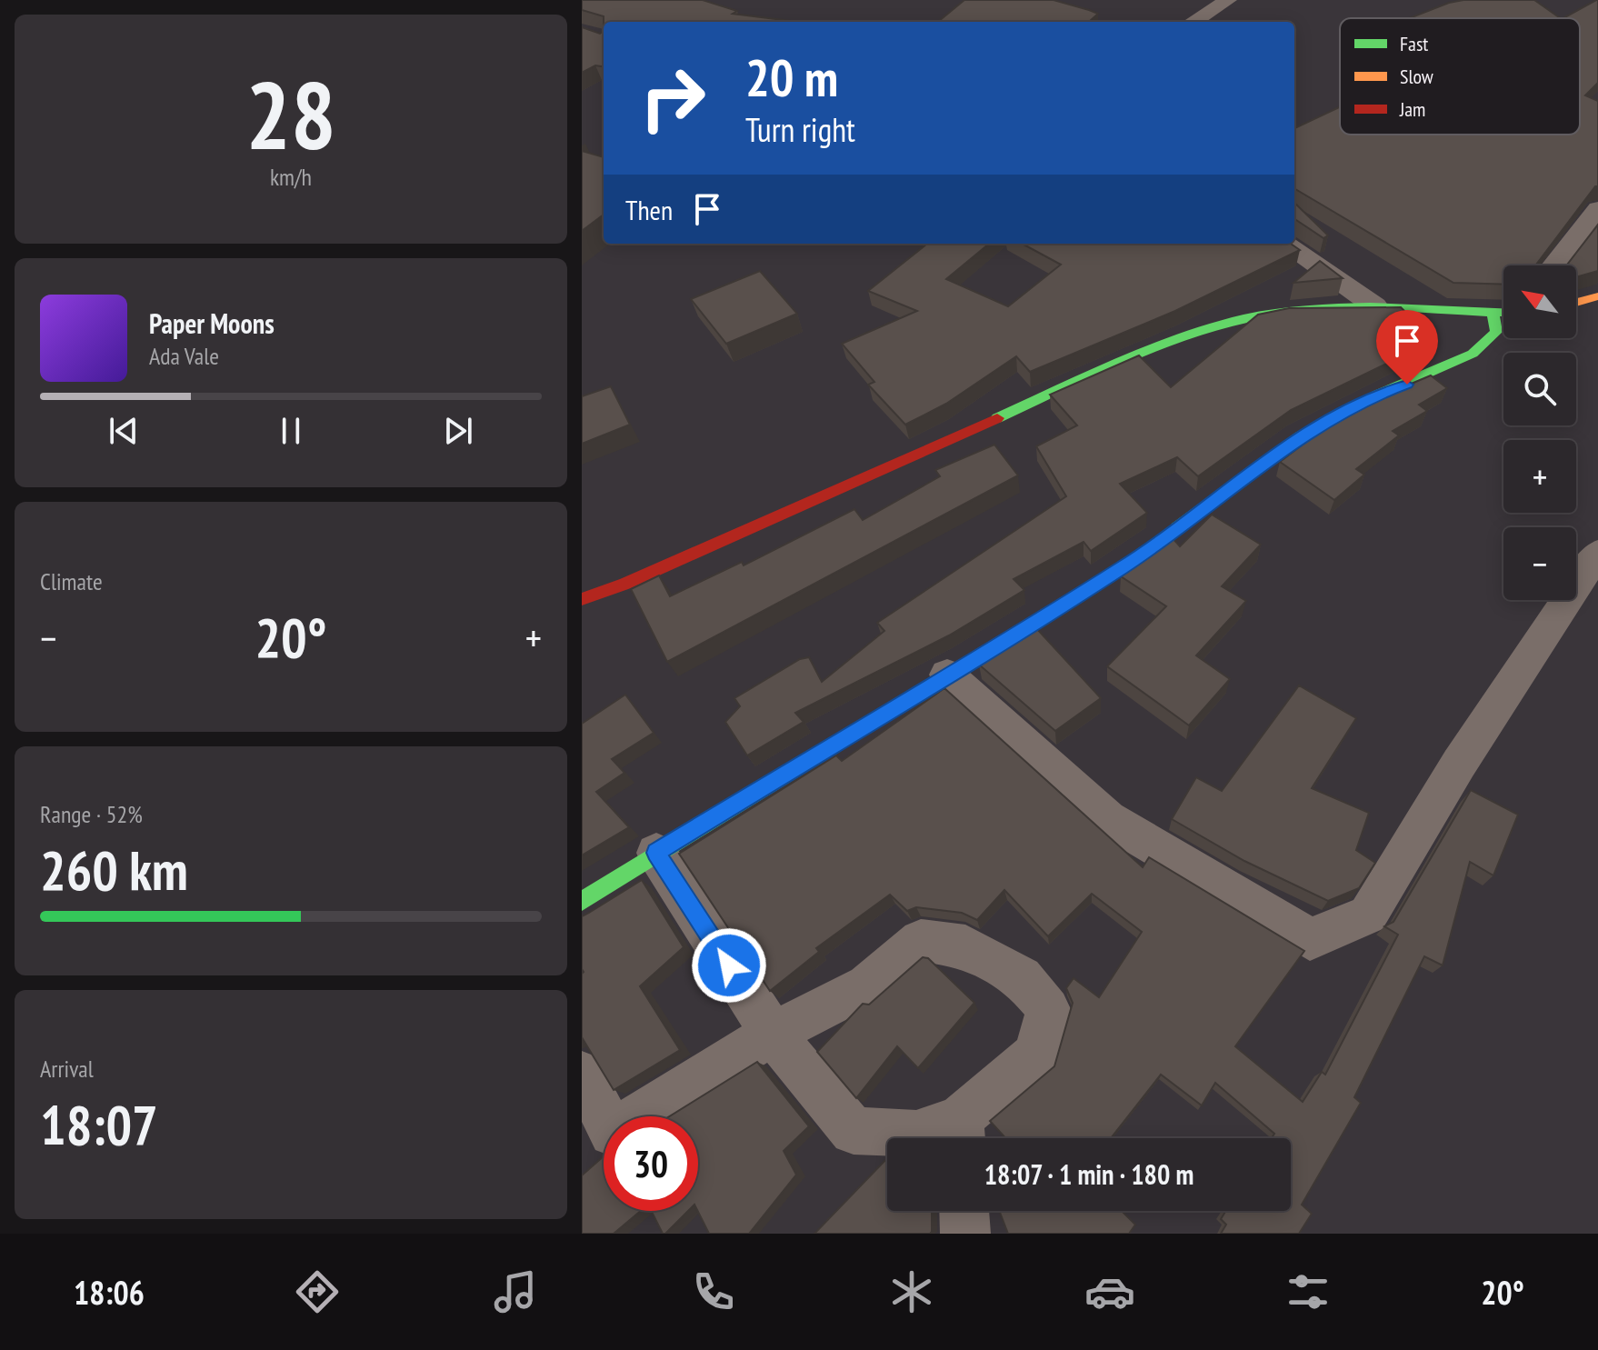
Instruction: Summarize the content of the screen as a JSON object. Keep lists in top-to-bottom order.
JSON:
{
  "legend": ["Fast", "Slow", "Jam"],
  "north": "top left",
  "page": {
    "tile": [
      ["28", "km/h"],
      "Climate",
      ["Range · 52%", "260 km"],
      ["Arrival", "18:07"]
    ],
    "turn": ["20 m", "Turn right"],
    "then": "Then",
    "map_buttons": ["+", "−"],
    "song": ["Paper Moons", "Ada Vale"],
    "heat": ["−", "20°", "+"],
    "limit": "30",
    "trip": "18:07 · 1 min · 180 m",
    "tabs": ["18:06", "20°"]
  }
}
